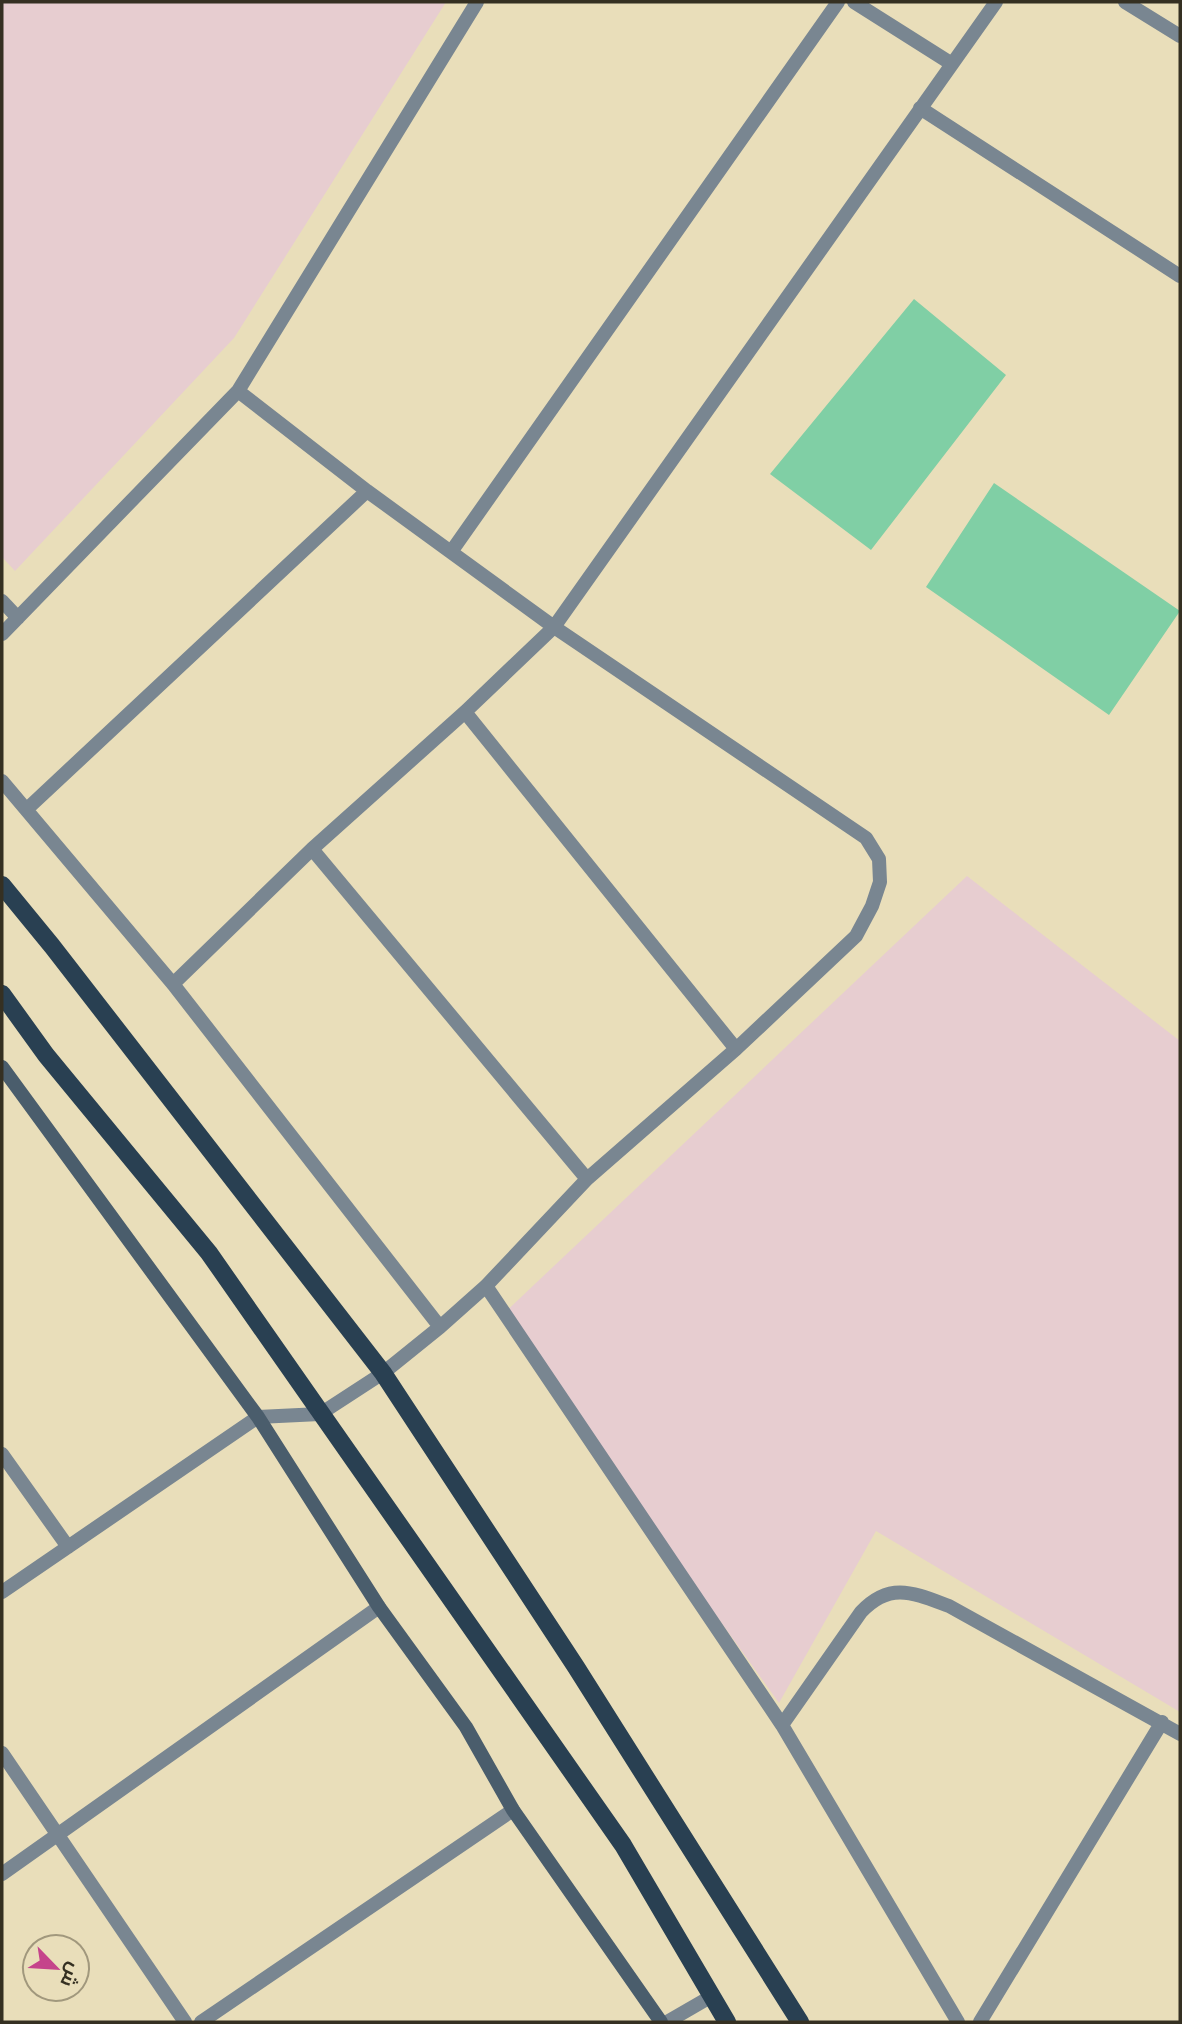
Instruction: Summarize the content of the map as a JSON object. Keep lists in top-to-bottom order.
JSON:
{
  "north": "bottom right"
}
